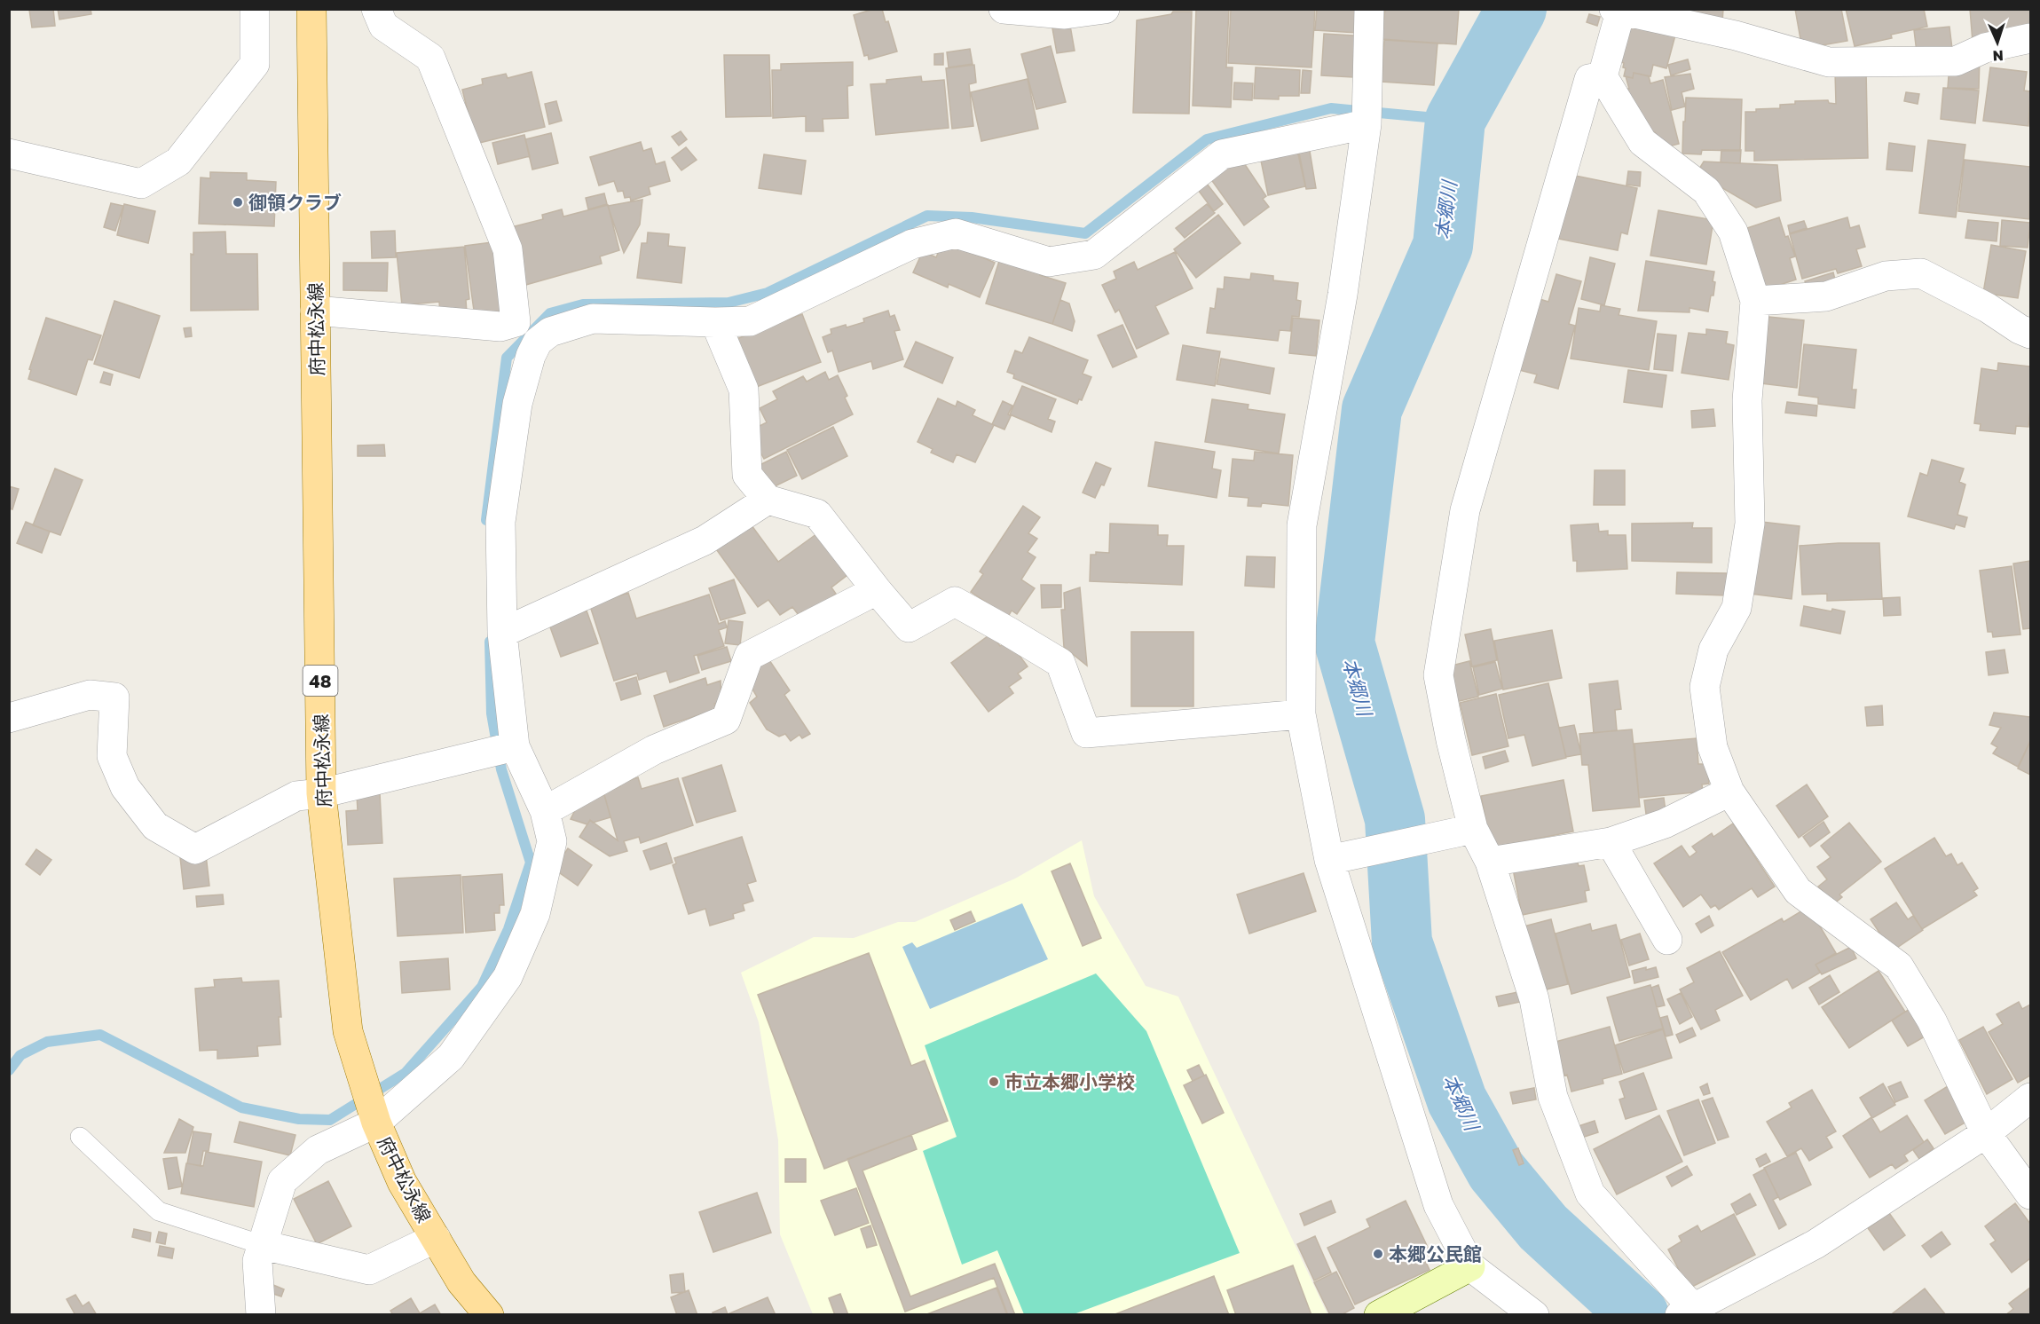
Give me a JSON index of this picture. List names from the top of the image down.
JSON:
{
  "streets": {
    "main road": ["府中松永線", "48"]
  },
  "water": ["本郷川"],
  "places": ["御領クラブ", "市立本郷小学校", "本郷公民館"],
  "north": "bottom"
}
